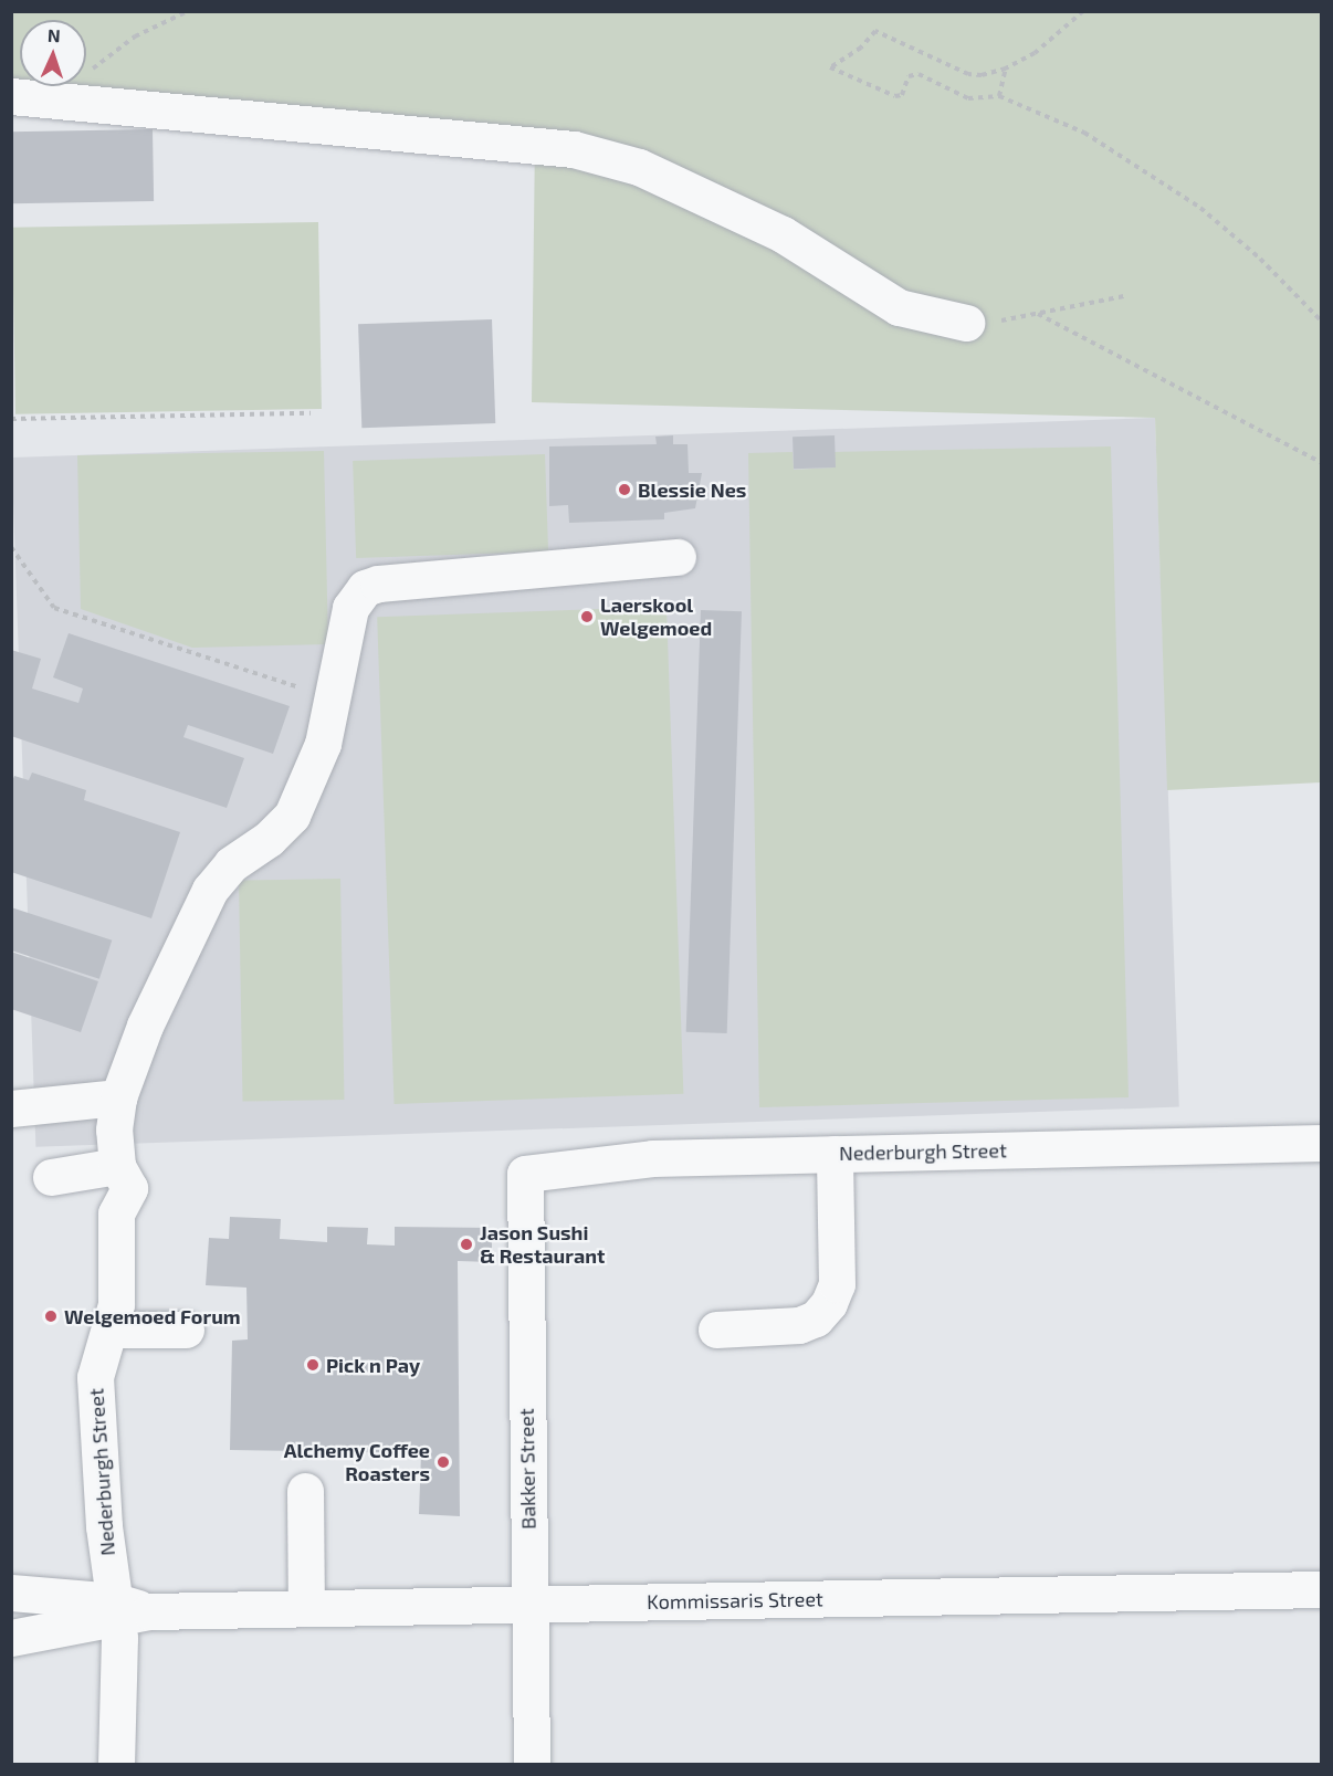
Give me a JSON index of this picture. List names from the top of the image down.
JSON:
{
  "streets": {
    "street": ["Nederburgh Street", "Bakker Street", "Kommissaris Street"]
  },
  "crossings": [
    ["Nederburgh Street", "Bakker Street"],
    ["Nederburgh Street", "Kommissaris Street"],
    ["Bakker Street", "Kommissaris Street"]
  ],
  "places": [
    "Blessie Nes",
    "Laerskool Welgemoed",
    "Jason Sushi & Restaurant",
    "Welgemoed Forum",
    "Pick n Pay",
    "Alchemy Coffee Roasters"
  ],
  "north": "top"
}
